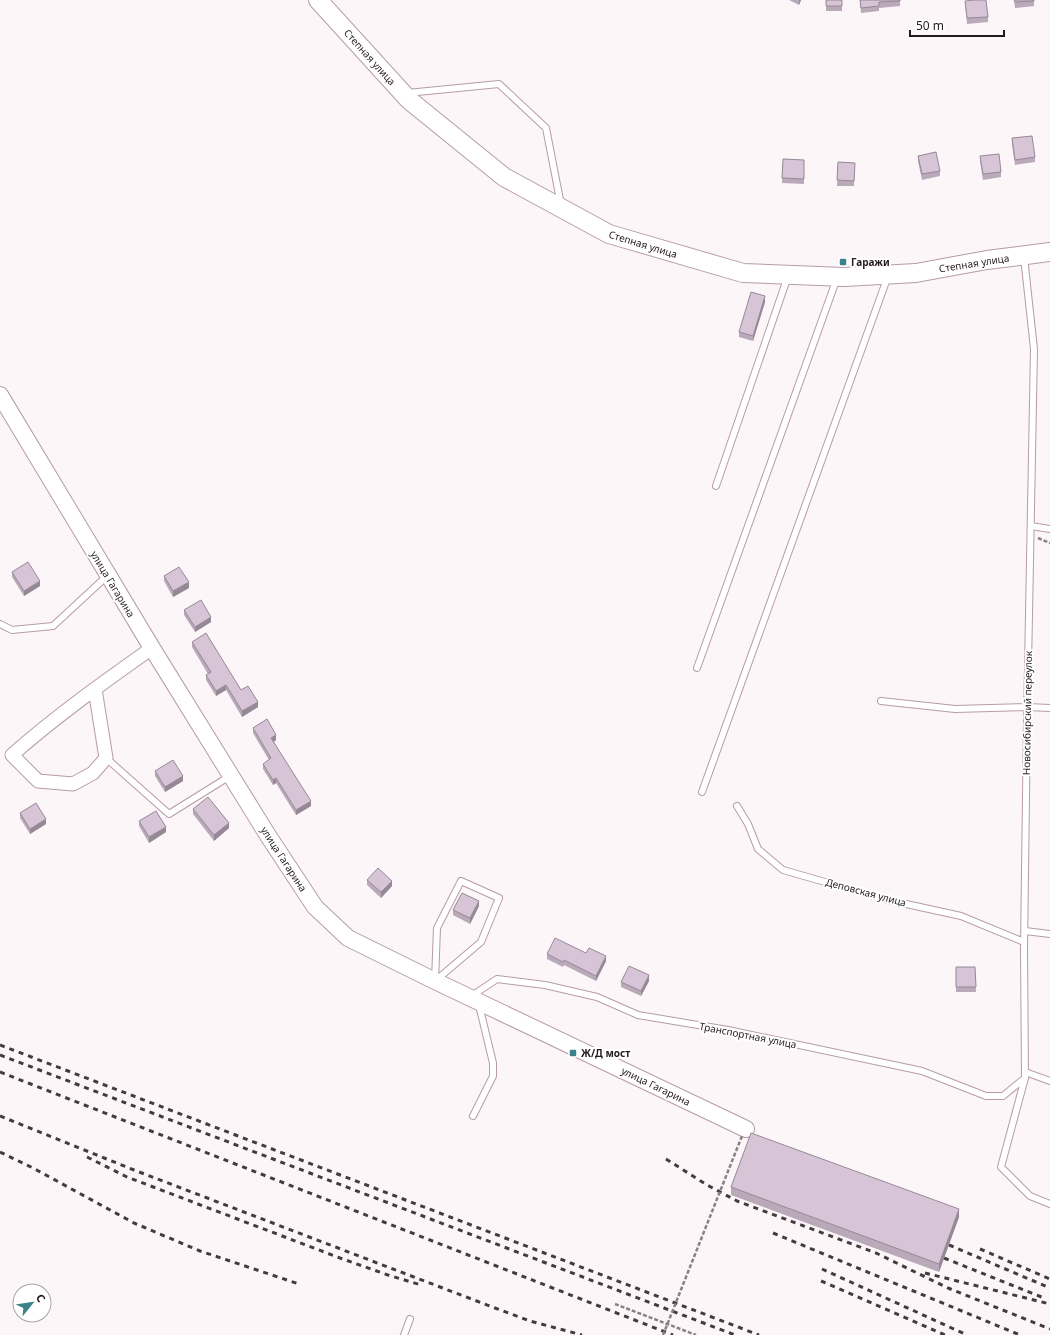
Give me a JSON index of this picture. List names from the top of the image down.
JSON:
{
  "streets": {
    "main road": ["Степная улица"],
    "street": ["улица Гагарина"],
    "lane": ["Новосибирский переулок", "Деповская улица", "Транспортная улица"]
  },
  "crossings": [
    ["Степная улица", "Новосибирский переулок"],
    ["улица Гагарина", "Транспортная улица"],
    ["Новосибирский переулок", "Деповская улица"],
    ["Новосибирский переулок", "Транспортная улица"]
  ],
  "places": {
    "transit": ["Гаражи", "Ж/Д мост"]
  },
  "scale_bar": "50 m",
  "north": "top right"
}
